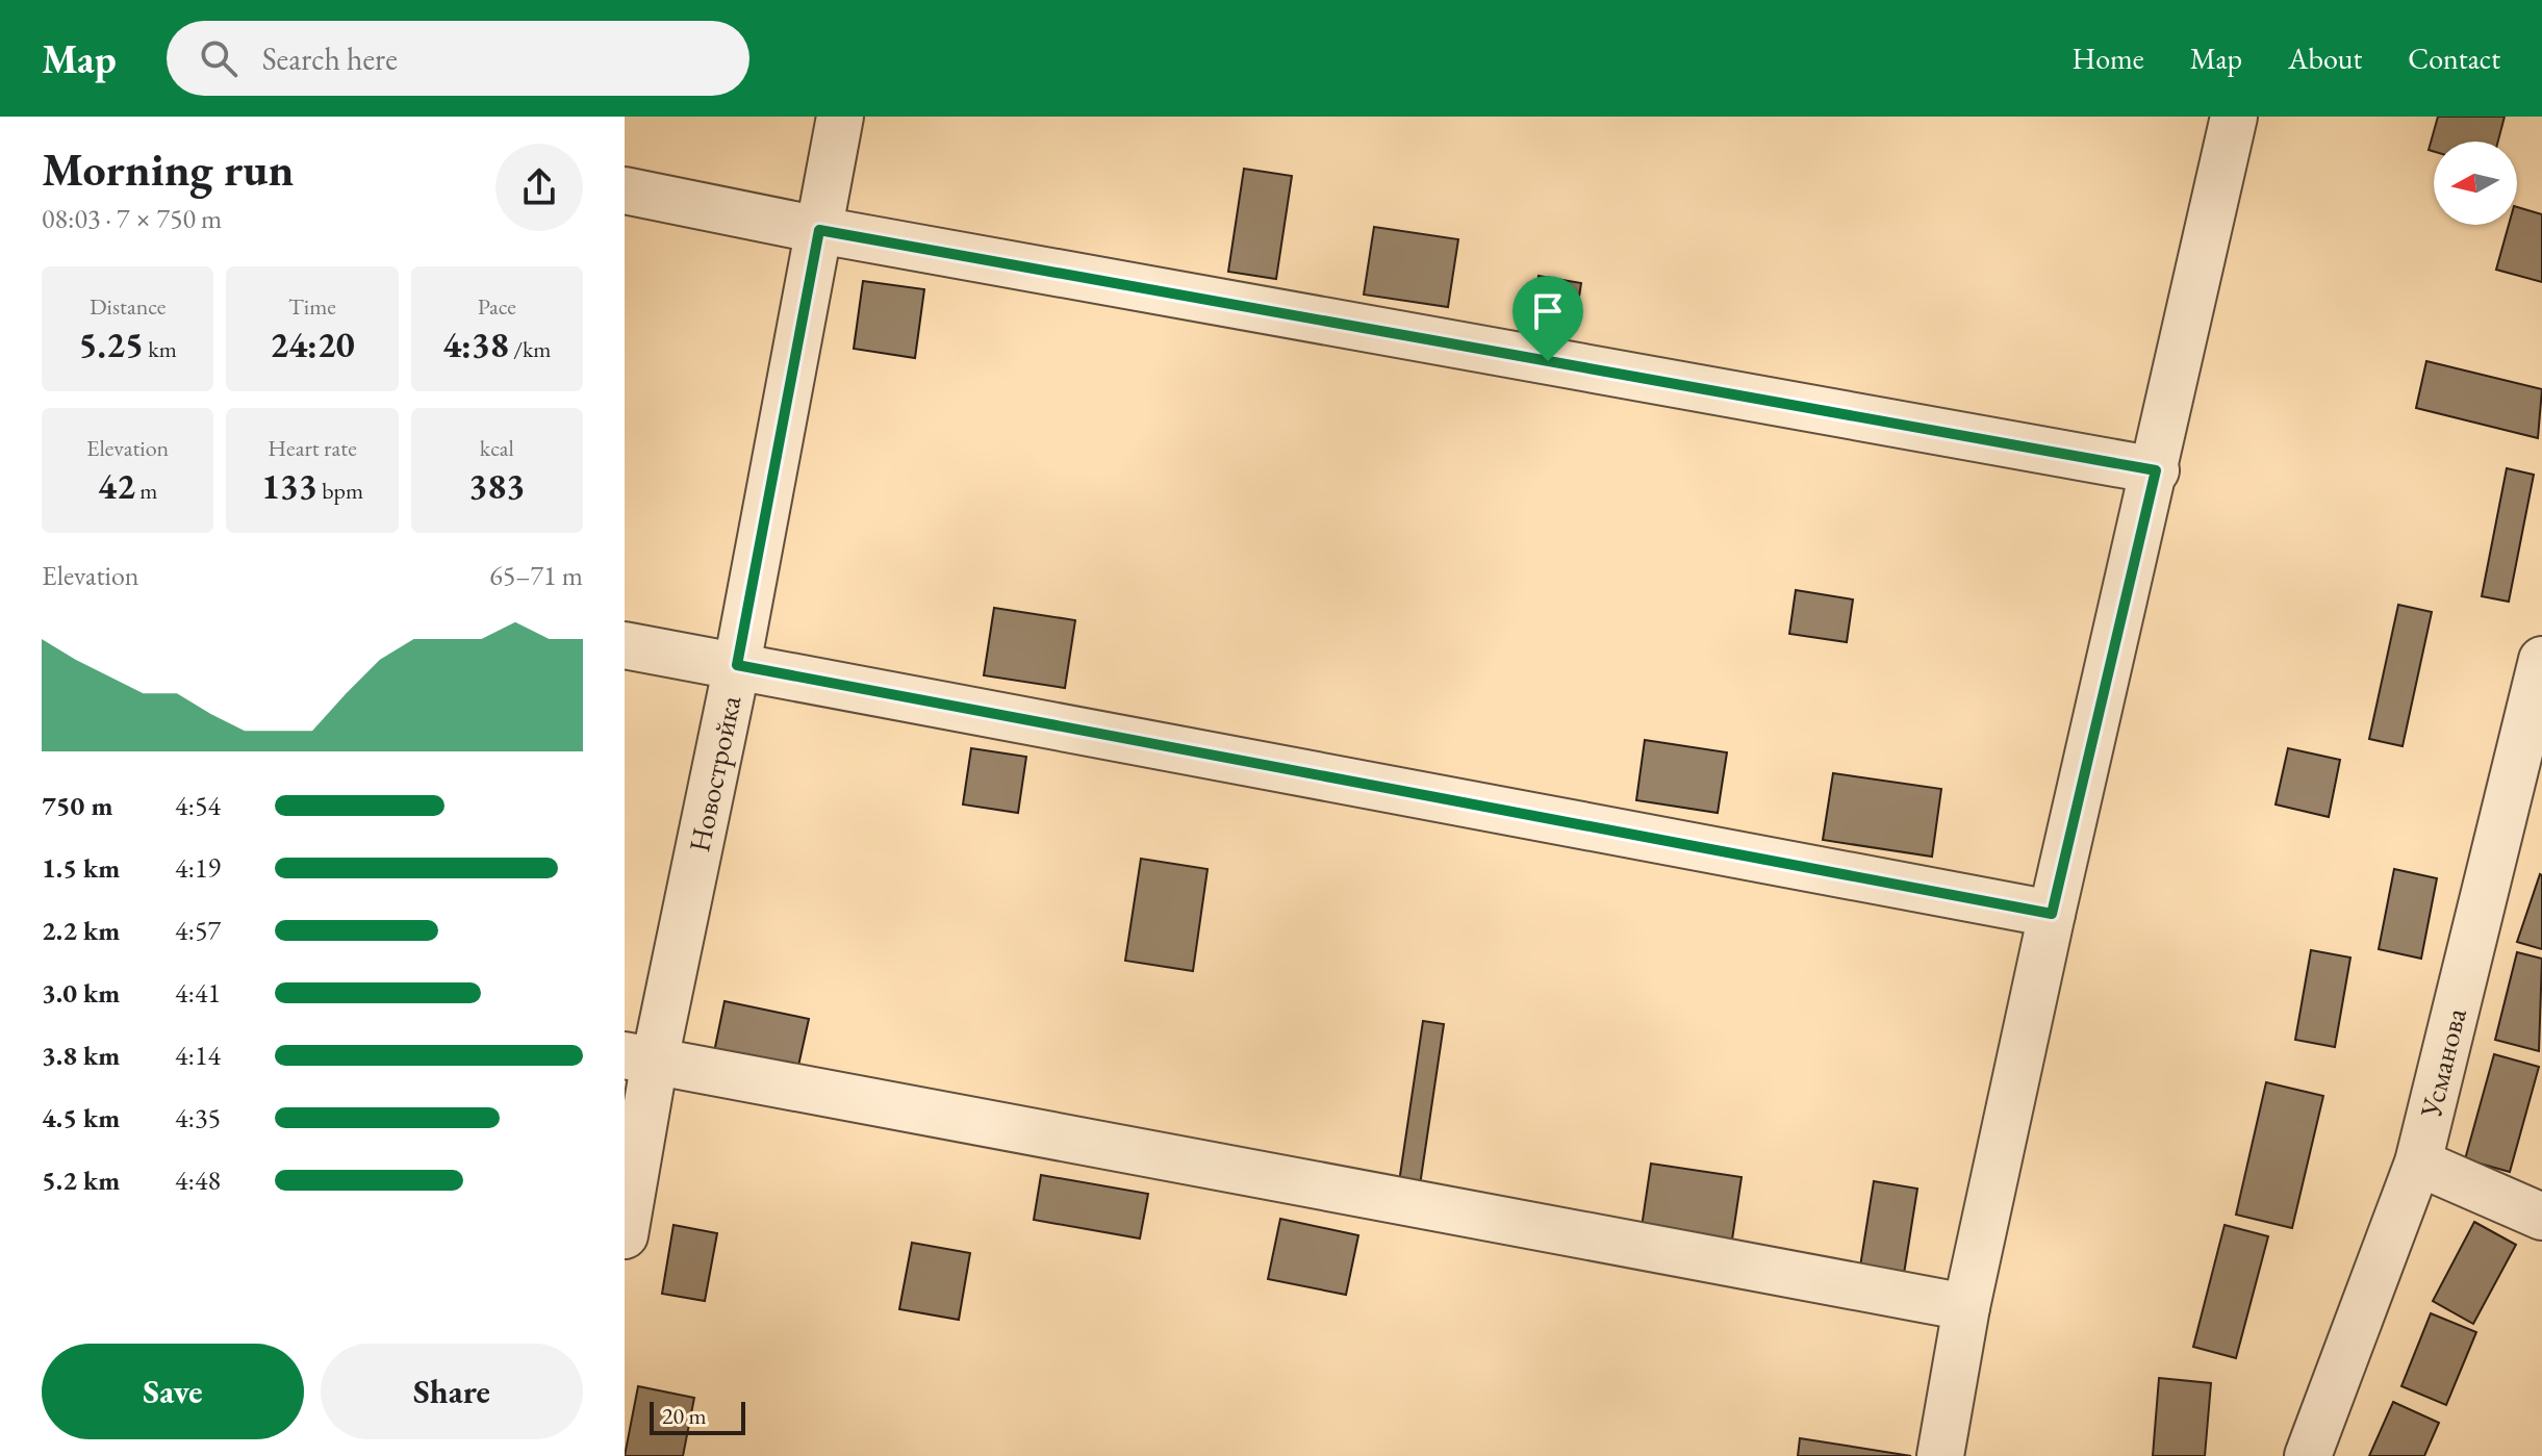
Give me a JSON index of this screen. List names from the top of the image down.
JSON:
{
  "streets": {
    "street": ["Новостройка", "Усманова"]
  },
  "scale_bar": "20 m",
  "north": "left",
  "page": {
    "header": "Map",
    "search": "Search here",
    "nav": [
      "Home",
      "Map",
      "About",
      "Contact"
    ],
    "heading": ["Morning run", "08:03 · 7 × 750 m"],
    "stats": [
      ["Distance", "5.25 km"],
      ["Time", "24:20"],
      ["Pace", "4:38 /km"],
      ["Elevation", "42 m"],
      ["Heart rate", "133 bpm"],
      ["kcal", "383"]
    ],
    "chart": ["Elevation", "65–71 m"],
    "list": [
      {
        "name": "750 m",
        "note": "4:54"
      },
      {
        "name": "1.5 km",
        "note": "4:19"
      },
      {
        "name": "2.2 km",
        "note": "4:57"
      },
      {
        "name": "3.0 km",
        "note": "4:41"
      },
      {
        "name": "3.8 km",
        "note": "4:14"
      },
      {
        "name": "4.5 km",
        "note": "4:35"
      },
      {
        "name": "5.2 km",
        "note": "4:48"
      }
    ],
    "buttons": ["Save", "Share"],
    "scale": "20 m"
  }
}
